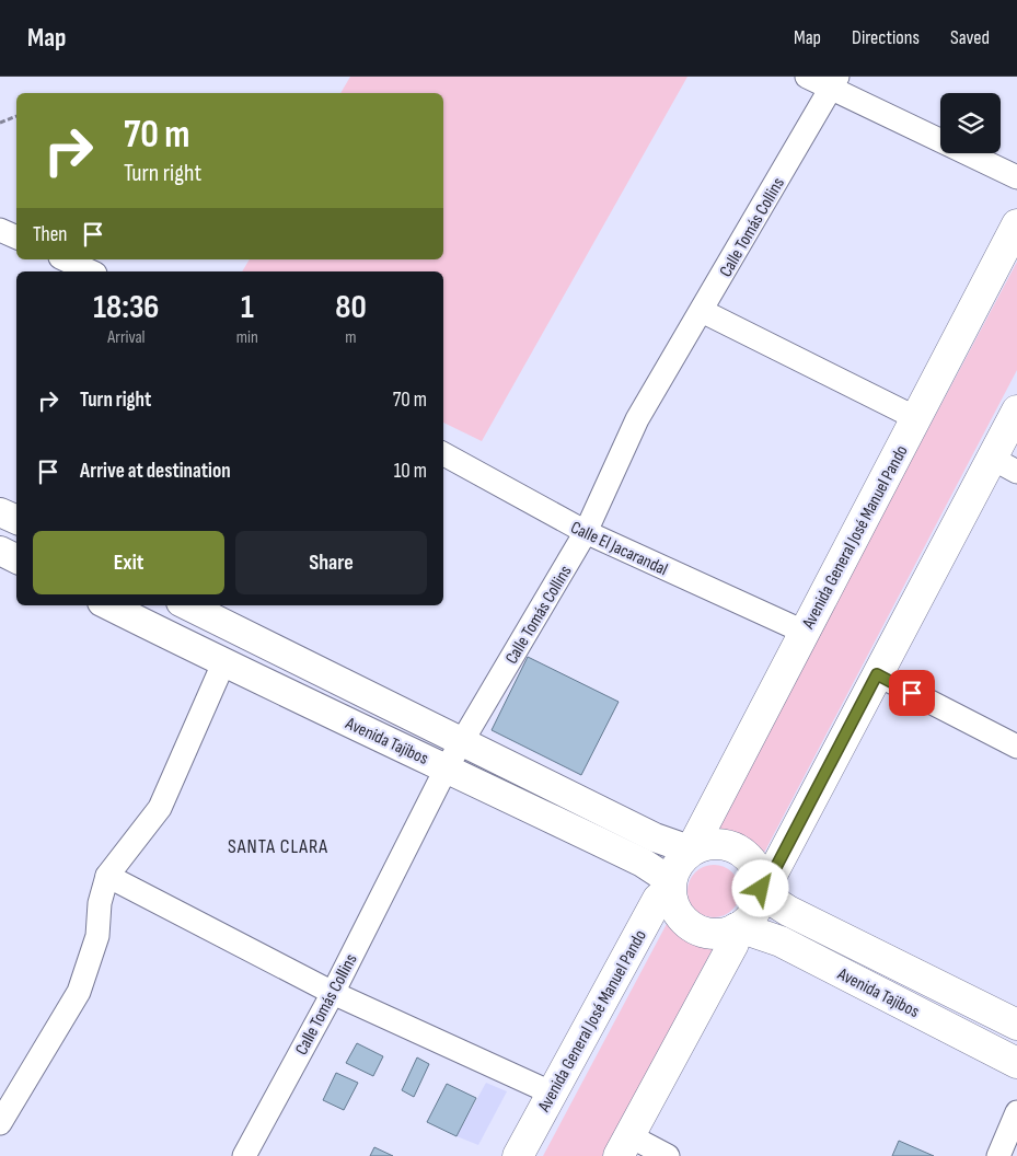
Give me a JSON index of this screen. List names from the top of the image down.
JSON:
{
  "streets": {
    "main road": ["Avenida General José Manuel Pando", "Avenida Tajibos"],
    "street": ["Calle Tomás Collins", "Calle El Jacarandal"]
  },
  "crossings": [
    ["Calle Tomás Collins", "Calle El Jacarandal"],
    ["Calle Tomás Collins", "Avenida Tajibos"],
    ["Avenida General José Manuel Pando", "Calle El Jacarandal"],
    ["Avenida General José Manuel Pando", "Avenida Tajibos"]
  ],
  "districts": ["SANTA CLARA"],
  "page": {
    "header": "Map",
    "nav": ["Map", "Directions", "Saved"],
    "turn": ["70 m", "Turn right"],
    "then": "Then",
    "eta": [
      "18:36",
      "Arrival",
      "1",
      "min",
      "80",
      "m"
    ],
    "list": [
      {
        "name": "Turn right",
        "value": "70 m"
      },
      {
        "name": "Arrive at destination",
        "value": "10 m"
      }
    ],
    "buttons": ["Exit", "Share"]
  }
}
